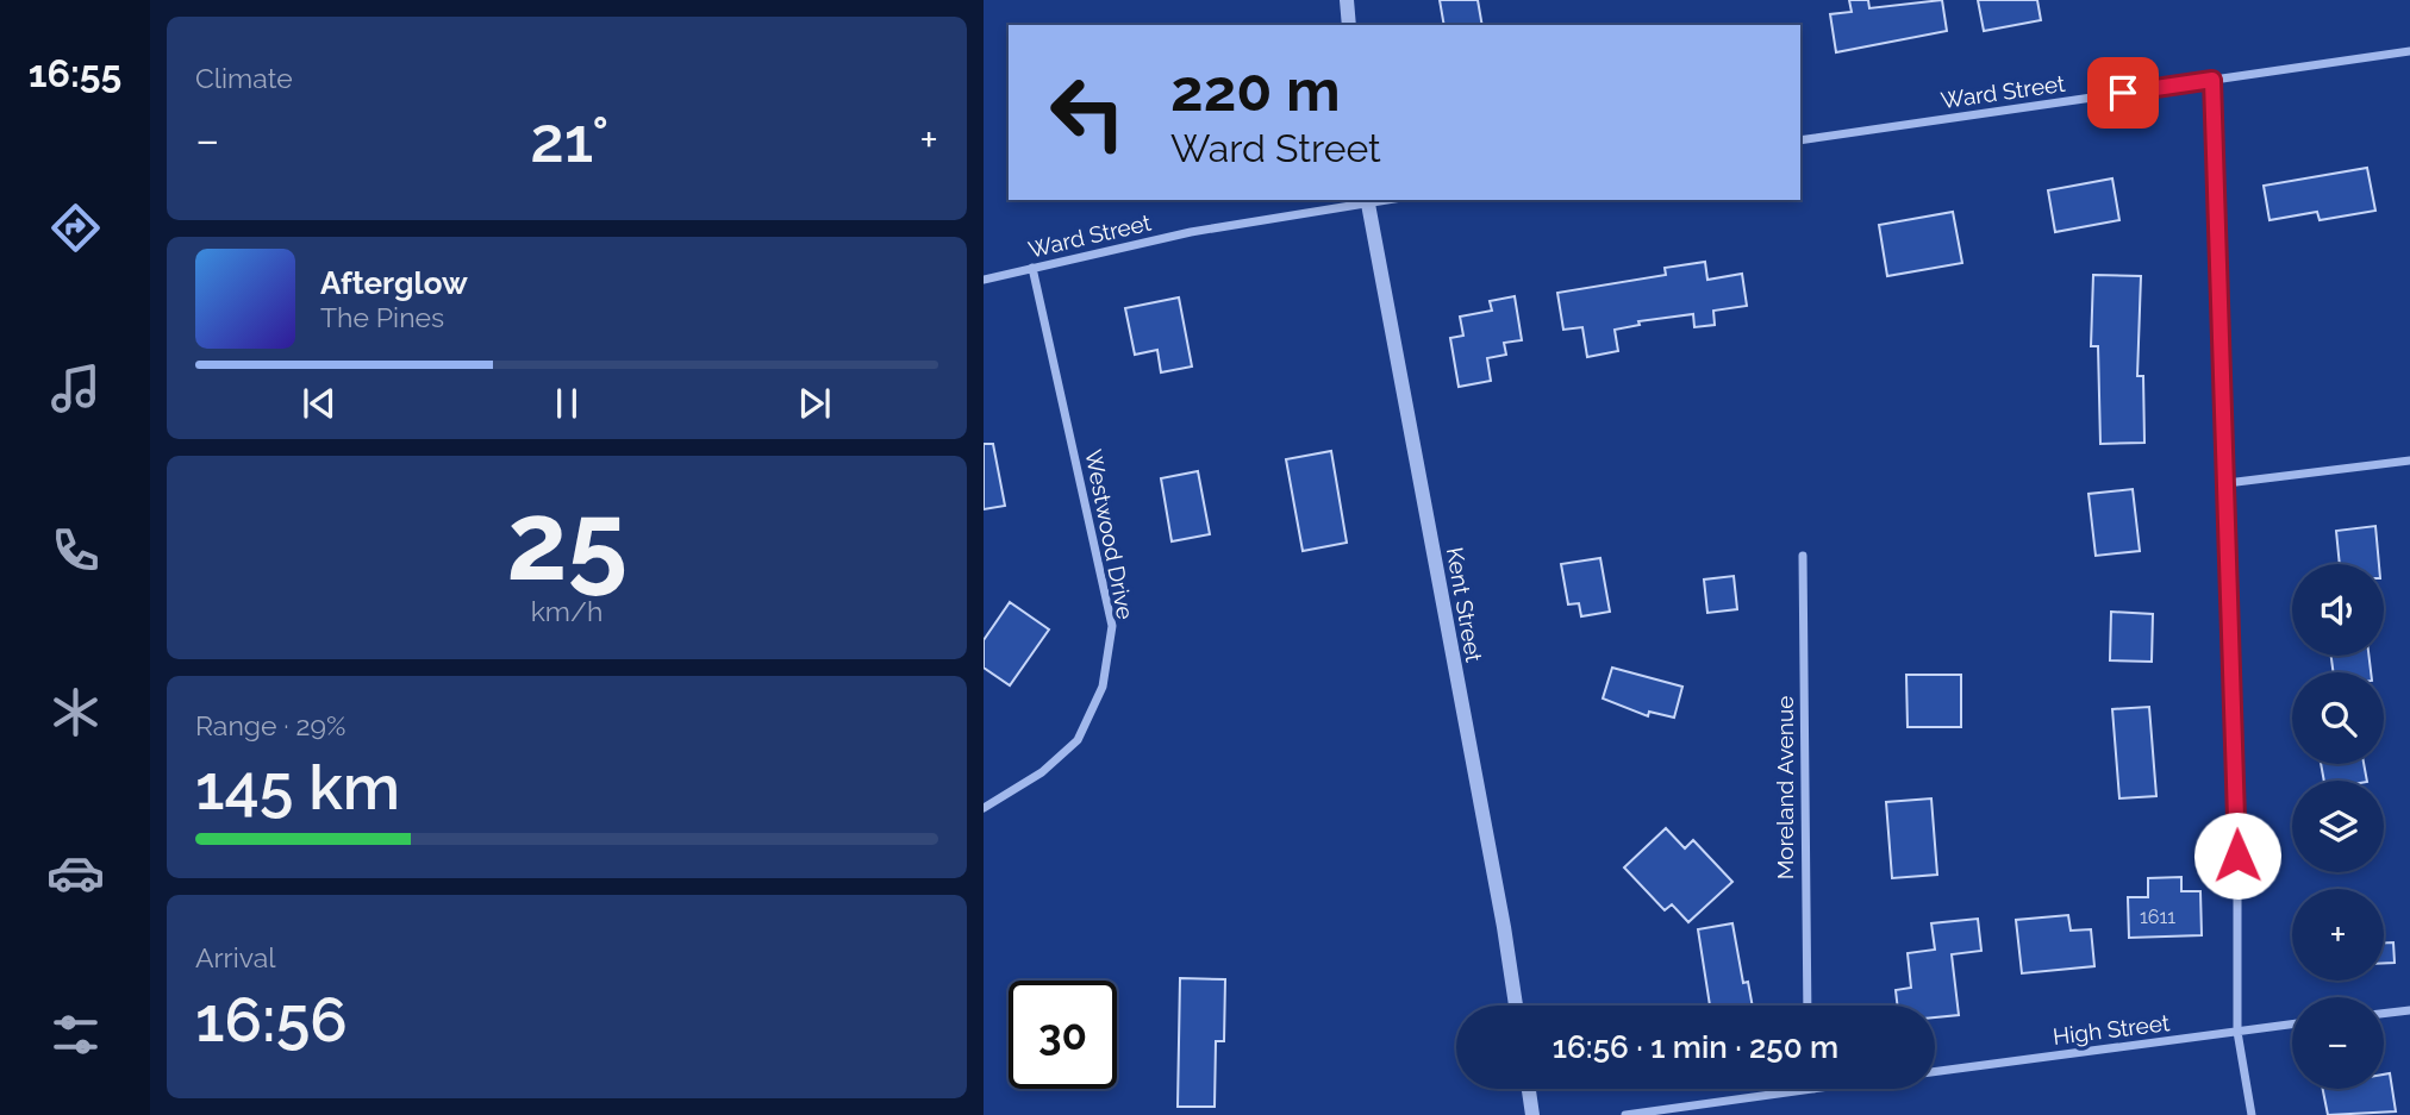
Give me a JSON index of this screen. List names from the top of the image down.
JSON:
{
  "streets": {
    "street": [
      "Ward Street",
      "Westwood Drive",
      "Kent Street",
      "Moreland Avenue",
      "High Street"
    ]
  },
  "crossings": [
    ["Ward Street", "Westwood Drive"],
    ["Ward Street", "Kent Street"]
  ],
  "house_numbers": ["1611"],
  "page": {
    "tabs": "16:55",
    "tile": [
      "Climate",
      ["25", "km/h"],
      ["Range · 29%", "145 km"],
      ["Arrival", "16:56"]
    ],
    "turn": ["220 m", "Ward Street"],
    "heat": ["−", "21°", "+"],
    "song": ["Afterglow", "The Pines"],
    "map_buttons": ["+", "−"],
    "limit": "30",
    "trip": "16:56 · 1 min · 250 m"
  }
}
